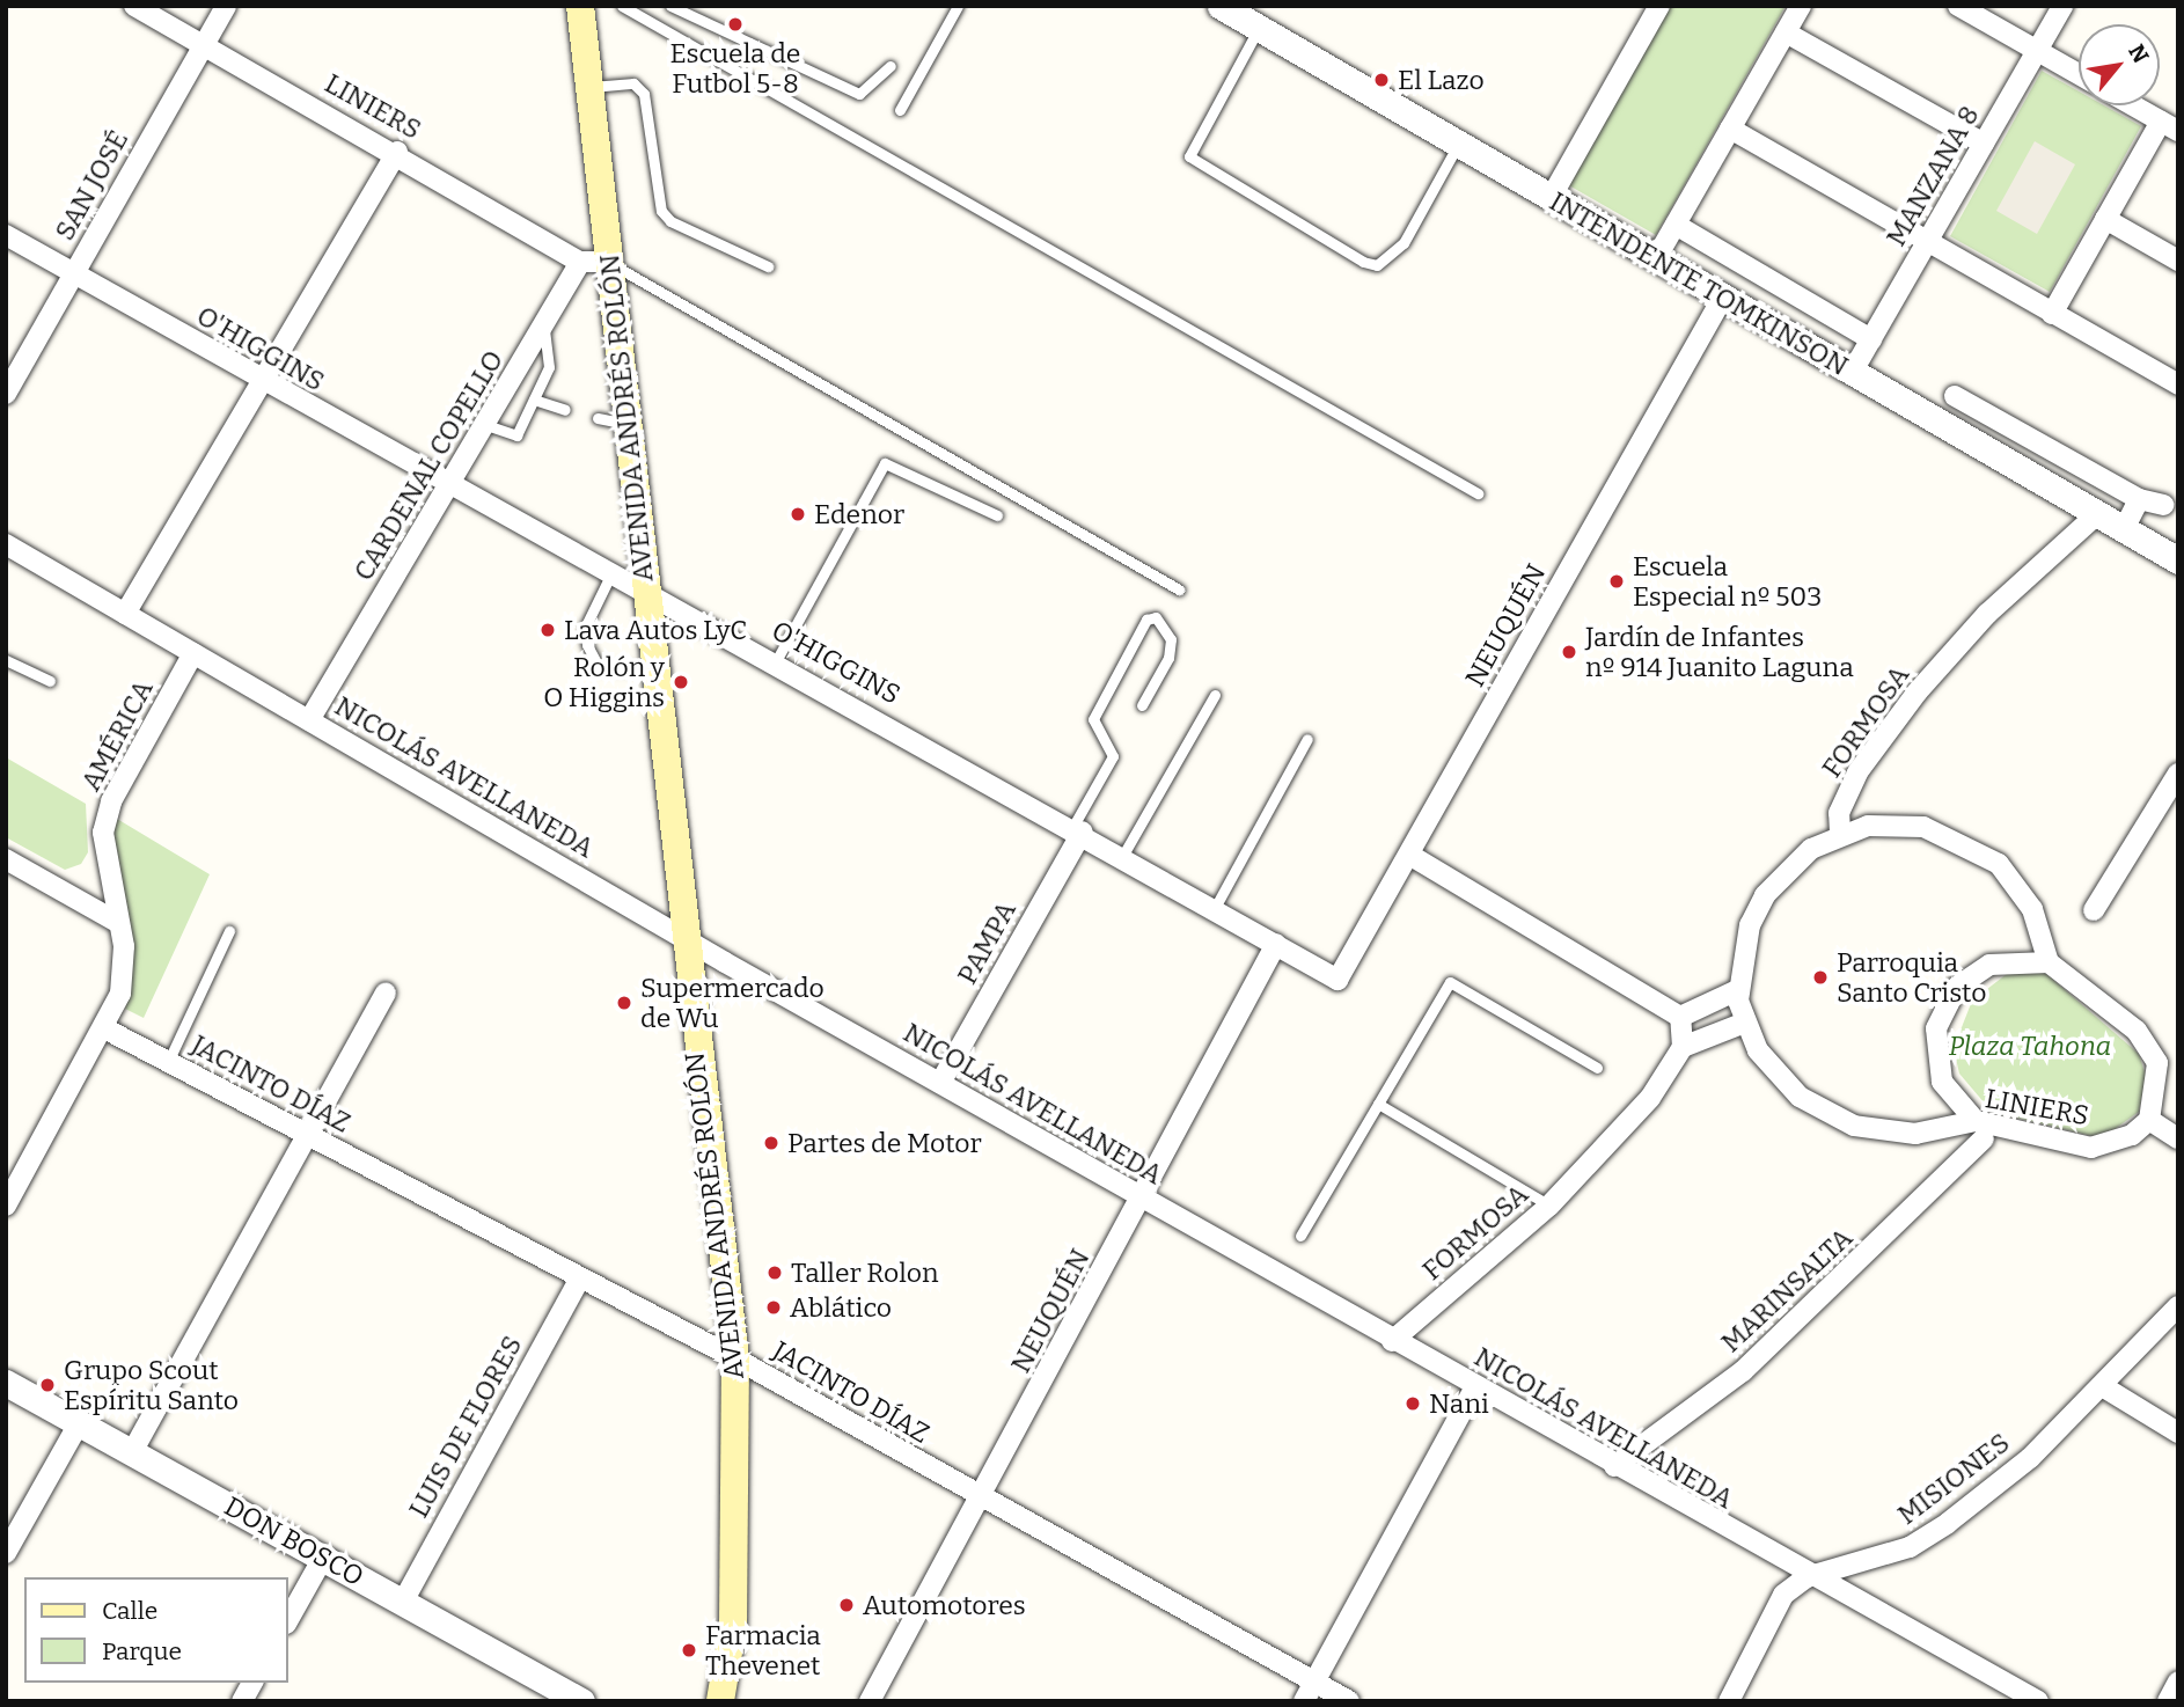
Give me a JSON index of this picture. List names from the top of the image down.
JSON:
{
  "streets": {
    "main road": ["AVENIDA ANDRÉS ROLÓN"],
    "street": [
      "LINIERS",
      "MANZANA 8",
      "SAN JOSÉ",
      "INTENDENTE TOMKINSON",
      "O'HIGGINS",
      "CARDENAL COPELLO",
      "NEUQUÉN",
      "FORMOSA",
      "AMÉRICA",
      "NICOLÁS AVELLANEDA",
      "PAMPA",
      "JACINTO DÍAZ",
      "MARINSALTA",
      "LUIS DE FLORES",
      "MISIONES",
      "DON BOSCO"
    ]
  },
  "crossings": [
    ["LINIERS", "SAN JOSÉ"],
    ["LINIERS", "CARDENAL COPELLO"],
    ["LINIERS", "MARINSALTA"],
    ["MANZANA 8", "INTENDENTE TOMKINSON"],
    ["SAN JOSÉ", "O'HIGGINS"],
    ["INTENDENTE TOMKINSON", "NEUQUÉN"],
    ["INTENDENTE TOMKINSON", "FORMOSA"],
    ["O'HIGGINS", "AVENIDA ANDRÉS ROLÓN"],
    ["O'HIGGINS", "CARDENAL COPELLO"],
    ["O'HIGGINS", "NEUQUÉN"],
    ["O'HIGGINS", "PAMPA"],
    ["AVENIDA ANDRÉS ROLÓN", "NICOLÁS AVELLANEDA"],
    ["AVENIDA ANDRÉS ROLÓN", "JACINTO DÍAZ"],
    ["CARDENAL COPELLO", "NICOLÁS AVELLANEDA"],
    ["NEUQUÉN", "NICOLÁS AVELLANEDA"],
    ["NEUQUÉN", "JACINTO DÍAZ"],
    ["FORMOSA", "NICOLÁS AVELLANEDA"],
    ["AMÉRICA", "NICOLÁS AVELLANEDA"],
    ["AMÉRICA", "JACINTO DÍAZ"],
    ["NICOLÁS AVELLANEDA", "PAMPA"],
    ["NICOLÁS AVELLANEDA", "MARINSALTA"],
    ["NICOLÁS AVELLANEDA", "MISIONES"],
    ["JACINTO DÍAZ", "LUIS DE FLORES"],
    ["LUIS DE FLORES", "DON BOSCO"]
  ],
  "parks": ["Plaza Tahona"],
  "places": [
    "Escuela de Futbol 5-8",
    "El Lazo",
    "Edenor",
    "Escuela Especial nº 503",
    "Lava Autos LyC",
    "Jardín de Infantes nº 914 Juanito Laguna",
    "Rolón y O Higgins",
    "Parroquia Santo Cristo",
    "Supermercado de Wu",
    "Partes de Motor",
    "Taller Rolon",
    "Ablático",
    "Grupo Scout Espíritu Santo",
    "Nani",
    "Automotores",
    "Farmacia Thevenet"
  ],
  "legend": ["Calle", "Parque"],
  "north": "top right"
}
